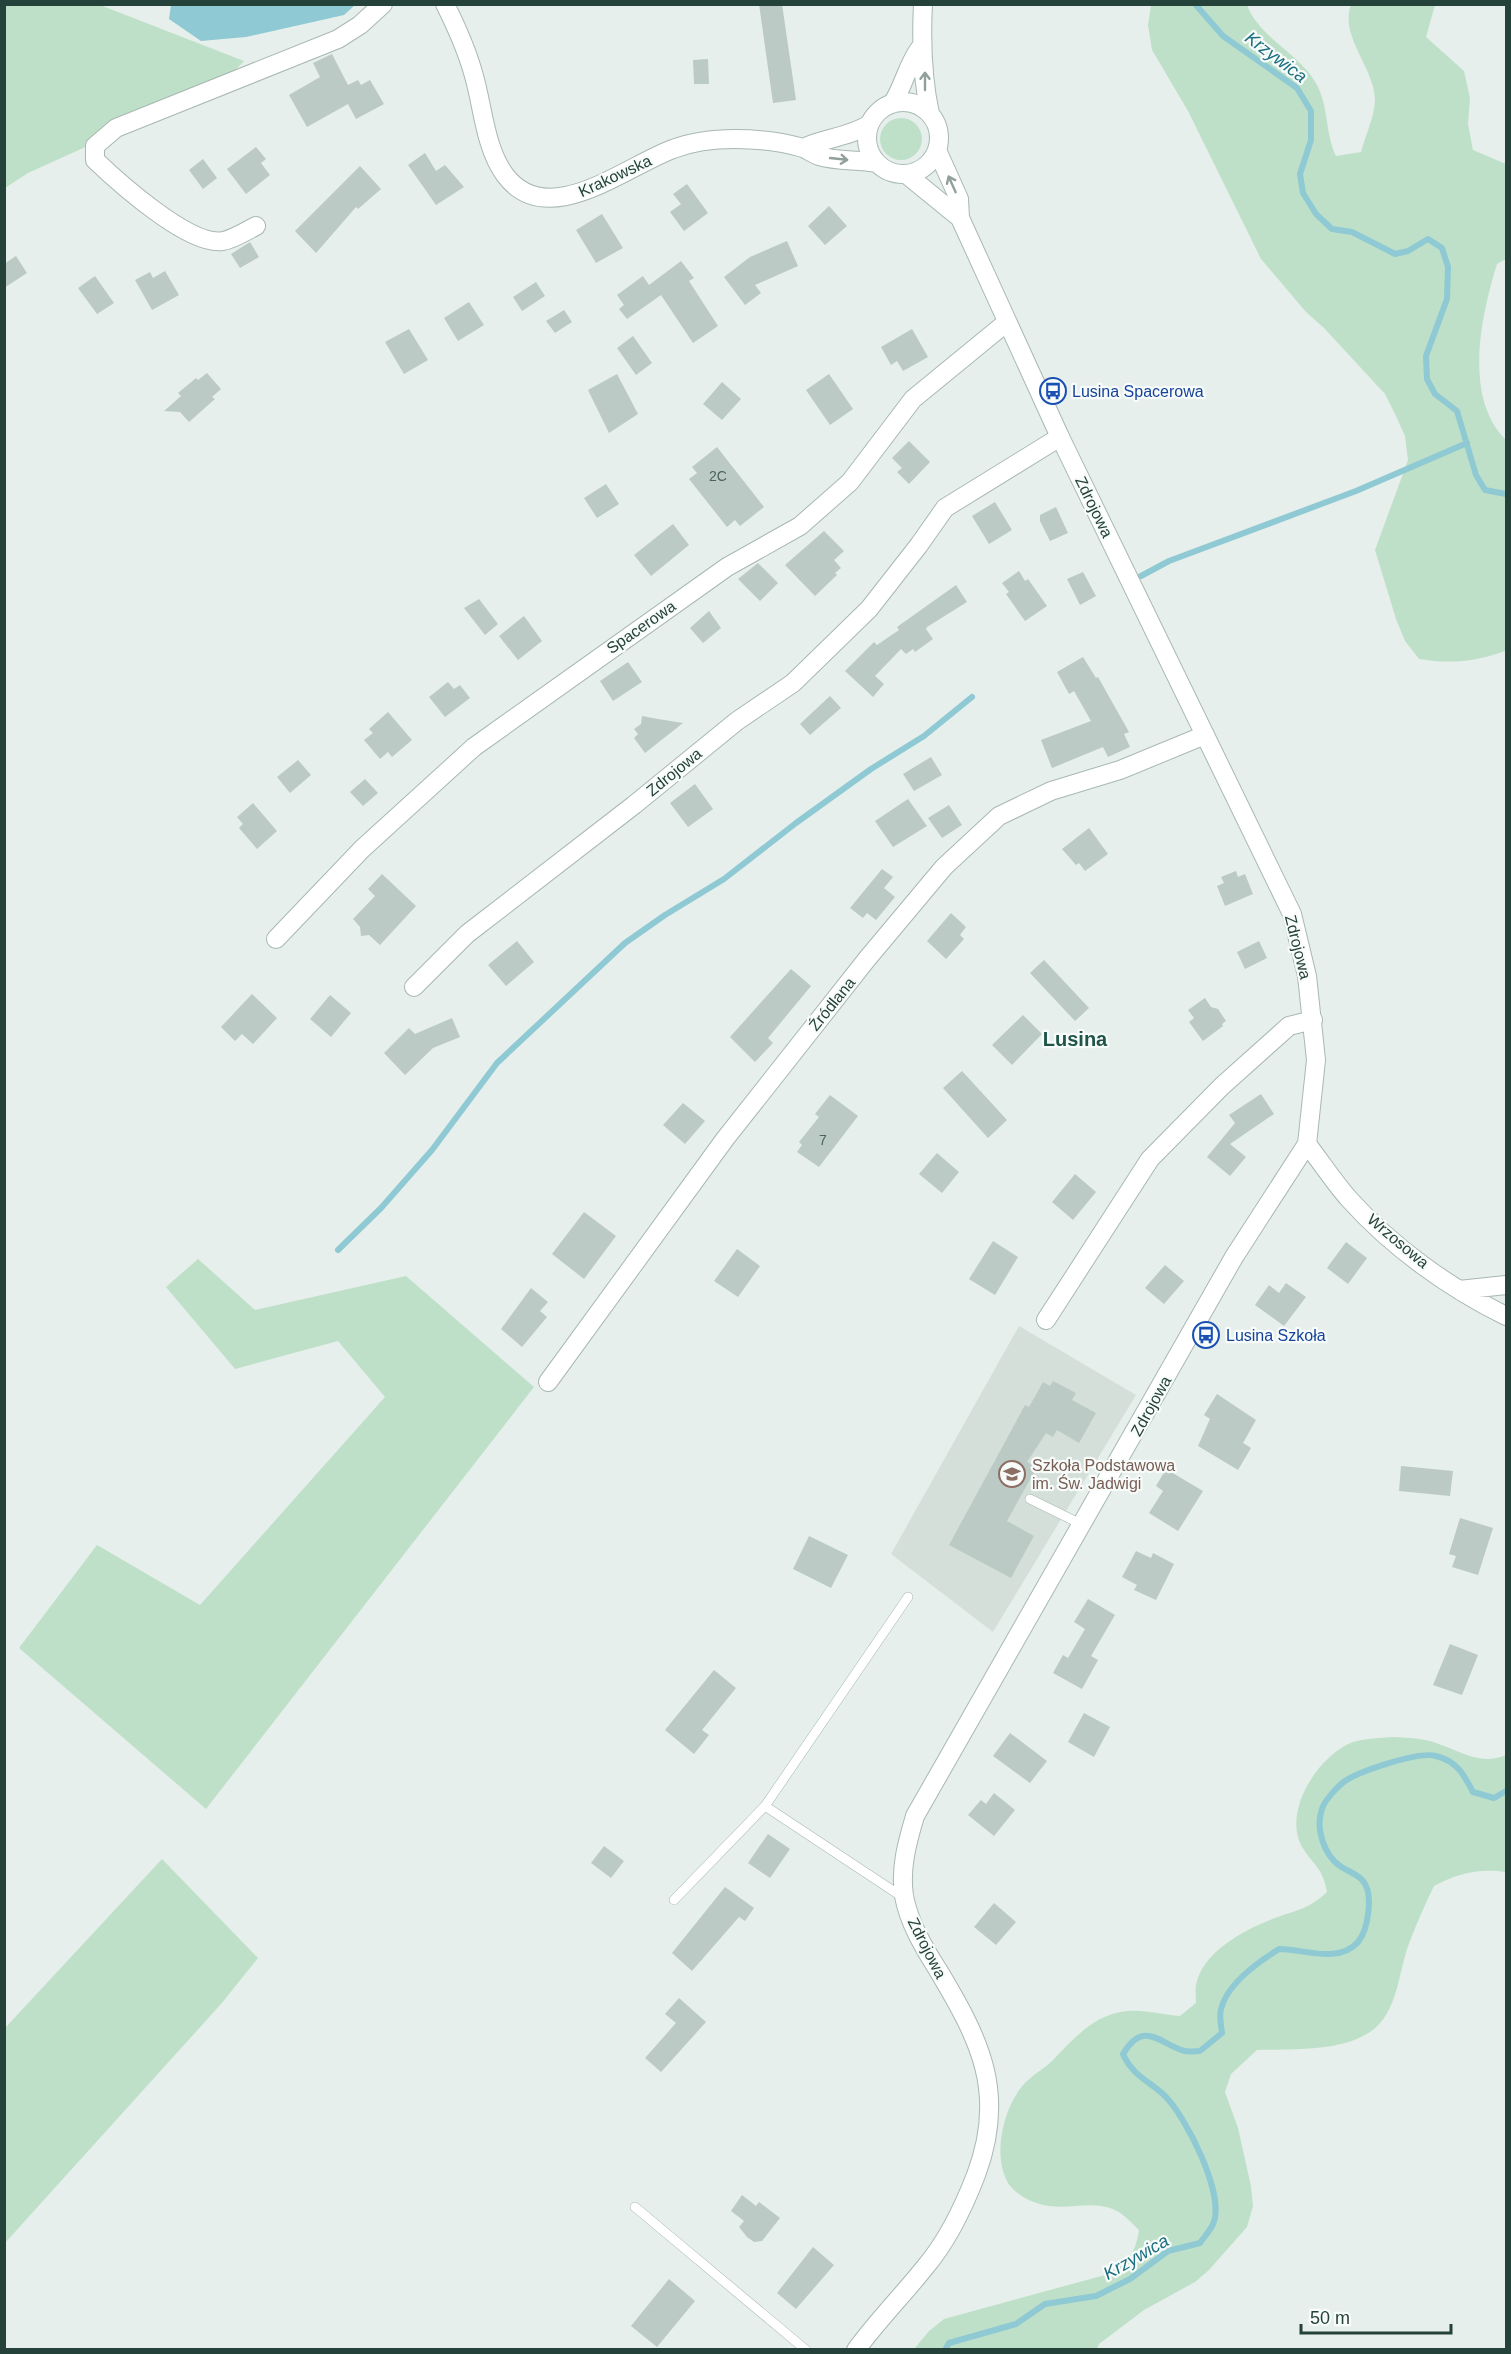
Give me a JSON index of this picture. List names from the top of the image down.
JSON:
{
  "streets": {
    "street": [
      "Krakowska",
      "Zdrojowa",
      "Spacerowa",
      "Źródlana",
      "Wrzosowa"
    ]
  },
  "crossings": [
    ["Krakowska", "Zdrojowa"],
    ["Zdrojowa", "Spacerowa"],
    ["Zdrojowa", "Źródlana"],
    ["Zdrojowa", "Wrzosowa"]
  ],
  "districts": ["Lusina"],
  "water": ["Krzywica"],
  "places": {
    "bus stop": ["Lusina Spacerowa", "Lusina Szkoła"],
    "school or university": ["Szkoła Podstawowa im. Św. Jadwigi"]
  },
  "house_numbers": ["2C", "7"],
  "scale_bar": "50 m"
}
